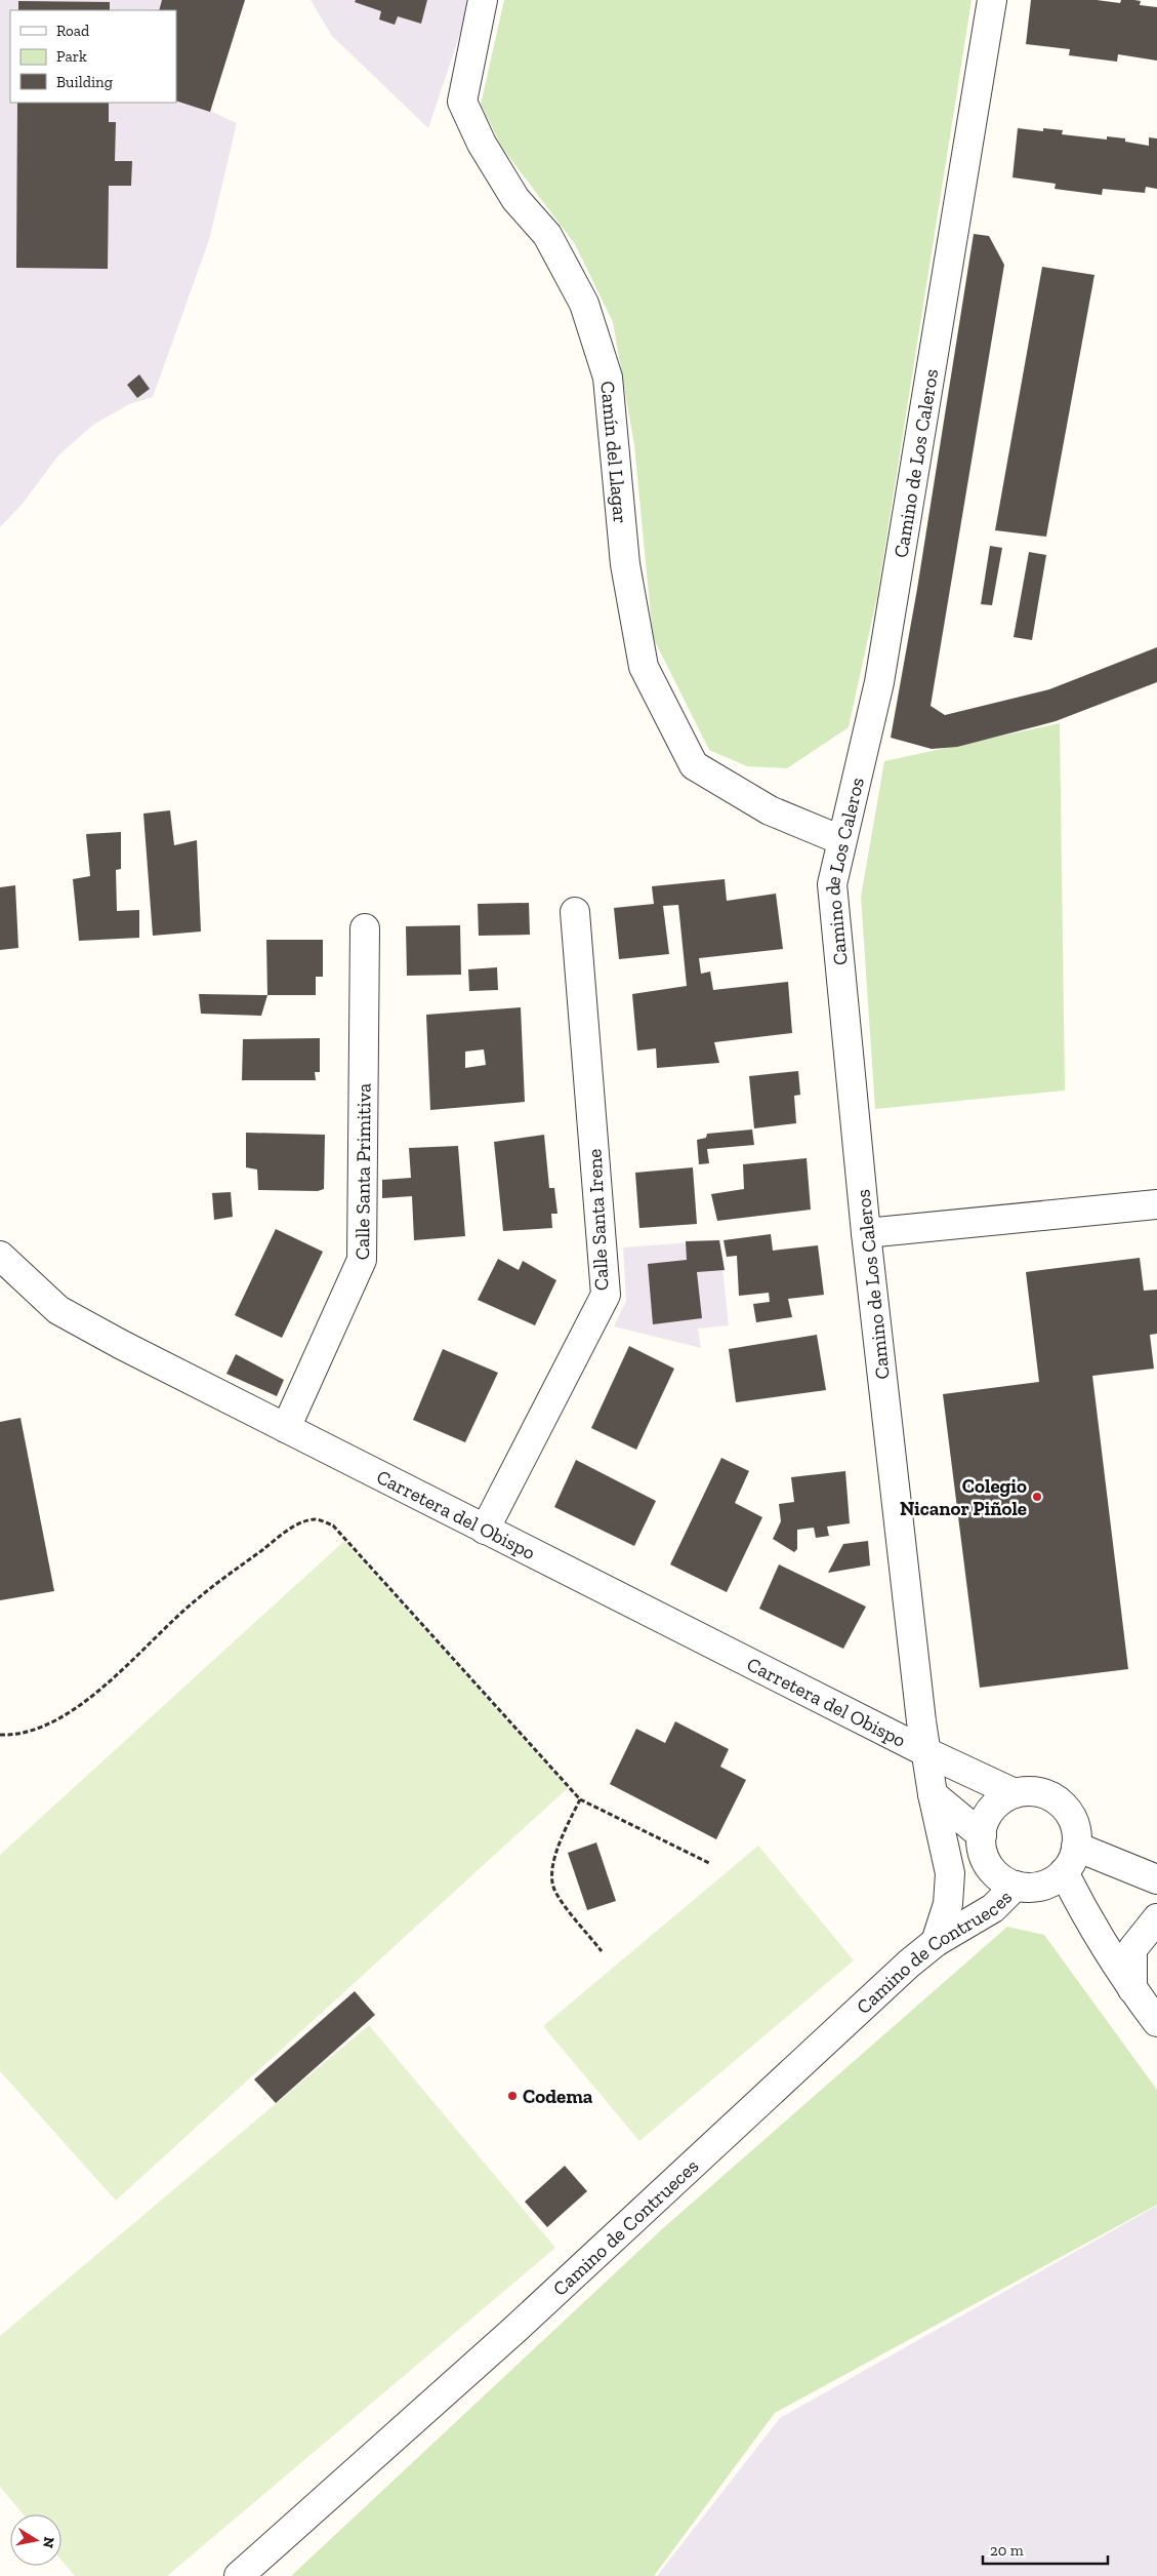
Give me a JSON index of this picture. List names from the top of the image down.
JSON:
{
  "streets": {
    "street": [
      "Camín del Llagar",
      "Camino de Los Caleros",
      "Calle Santa Primitiva",
      "Calle Santa Irene",
      "Carretera del Obispo",
      "Camino de Contrueces"
    ]
  },
  "crossings": [
    ["Camín del Llagar", "Camino de Los Caleros"],
    ["Camino de Los Caleros", "Carretera del Obispo"],
    ["Calle Santa Primitiva", "Carretera del Obispo"],
    ["Calle Santa Irene", "Carretera del Obispo"],
    ["Carretera del Obispo", "Camino de Contrueces"]
  ],
  "places": ["Colegio Nicanor Piñole", "Codema"],
  "legend": ["Road", "Park", "Building"],
  "scale_bar": "20 m",
  "north": "right"
}
